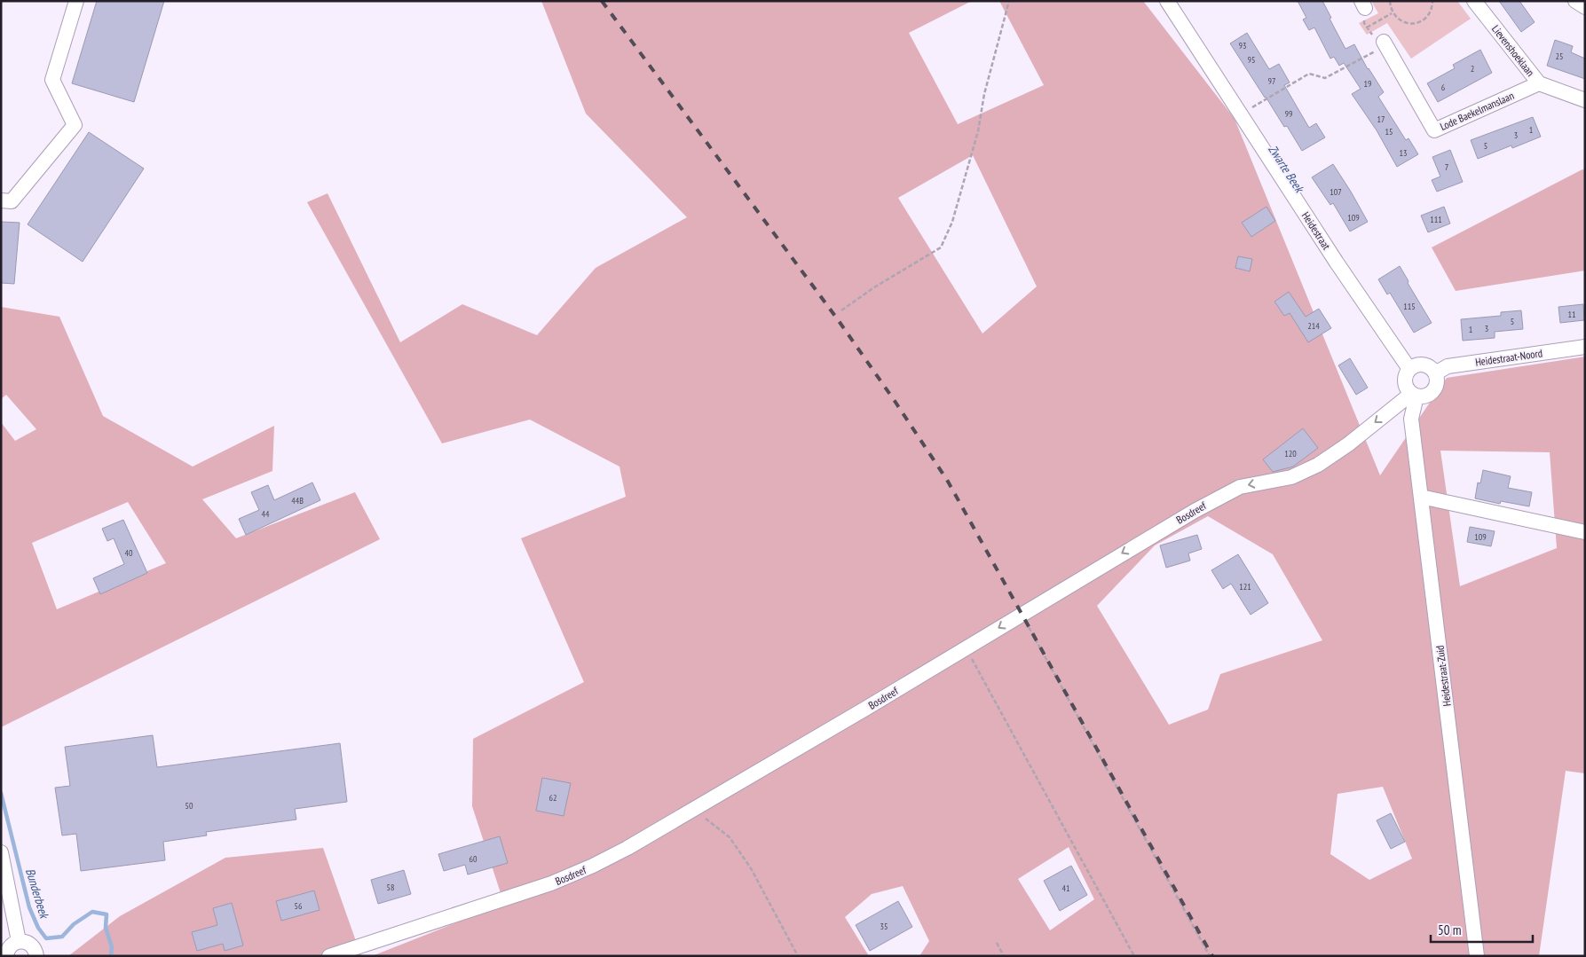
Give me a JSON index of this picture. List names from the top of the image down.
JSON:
{
  "streets": {
    "street": [
      "Lievenshoeklaan",
      "Lode Baekelmanslaan",
      "Heidestraat",
      "Heidestraat-Noord",
      "Bosdreef",
      "Heidestraat-Zuid"
    ]
  },
  "crossings": [
    ["Lievenshoeklaan", "Lode Baekelmanslaan"],
    ["Heidestraat", "Heidestraat-Noord"],
    ["Heidestraat", "Bosdreef"],
    ["Heidestraat", "Heidestraat-Zuid"],
    ["Heidestraat-Noord", "Bosdreef"],
    ["Heidestraat-Noord", "Heidestraat-Zuid"],
    ["Bosdreef", "Heidestraat-Zuid"]
  ],
  "one_way": ["Bosdreef"],
  "water": ["Zwarte Beek", "Bunderbeek"],
  "house_numbers": [
    "93",
    "25",
    "95",
    "2",
    "97",
    "19",
    "6",
    "99",
    "17",
    "1",
    "15",
    "3",
    "5",
    "13",
    "7",
    "107",
    "109",
    "111",
    "115",
    "11",
    "5",
    "214",
    "3",
    "1",
    "120",
    "44B",
    "44",
    "109",
    "40",
    "121",
    "62",
    "50",
    "60",
    "58",
    "41",
    "56",
    "35"
  ],
  "scale_bar": "50 m"
}
